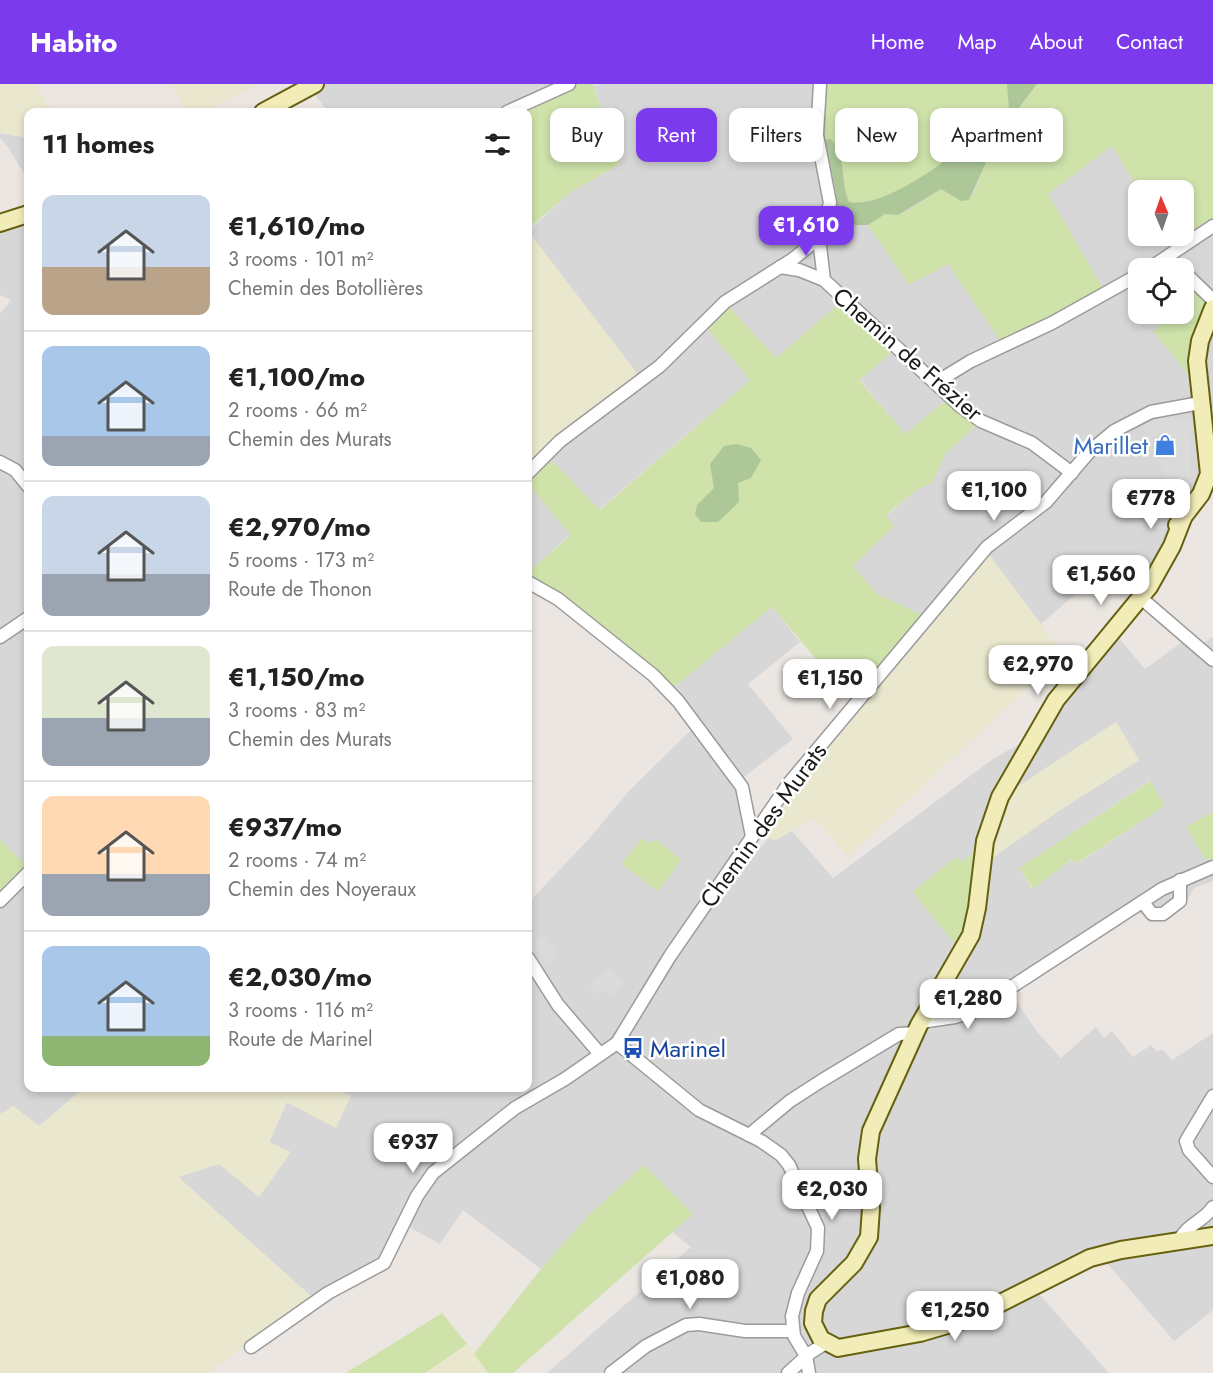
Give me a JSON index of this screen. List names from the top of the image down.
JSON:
{
  "streets": {
    "street": ["Chemin de Frézier", "Chemin des Murats"]
  },
  "crossings": [
    ["Chemin de Frézier", "Chemin des Murats"]
  ],
  "places": {
    "shop": ["Marillet"],
    "bus stop": ["Marinel"]
  },
  "north": "top",
  "page": {
    "header": "Habito",
    "nav": [
      "Home",
      "Map",
      "About",
      "Contact"
    ],
    "chip": [
      "Buy",
      "Rent",
      "Filters",
      "New",
      "Apartment"
    ],
    "heading": "11 homes",
    "list": [
      {
        "name": "€1,610/mo",
        "note": "3 rooms · 101 m² · Chemin des Botollières"
      },
      {
        "name": "€1,100/mo",
        "note": "2 rooms · 66 m² · Chemin des Murats"
      },
      {
        "name": "€2,970/mo",
        "note": "5 rooms · 173 m² · Route de Thonon"
      },
      {
        "name": "€1,150/mo",
        "note": "3 rooms · 83 m² · Chemin des Murats"
      },
      {
        "name": "€937/mo",
        "note": "2 rooms · 74 m² · Chemin des Noyeraux"
      },
      {
        "name": "€2,030/mo",
        "note": "3 rooms · 116 m² · Route de Marinel"
      }
    ],
    "price": [
      "€1,610",
      "€1,100",
      "€778",
      "€1,560",
      "€2,970",
      "€1,150",
      "€1,280",
      "€937",
      "€2,030",
      "€1,080",
      "€1,250"
    ]
  }
}
